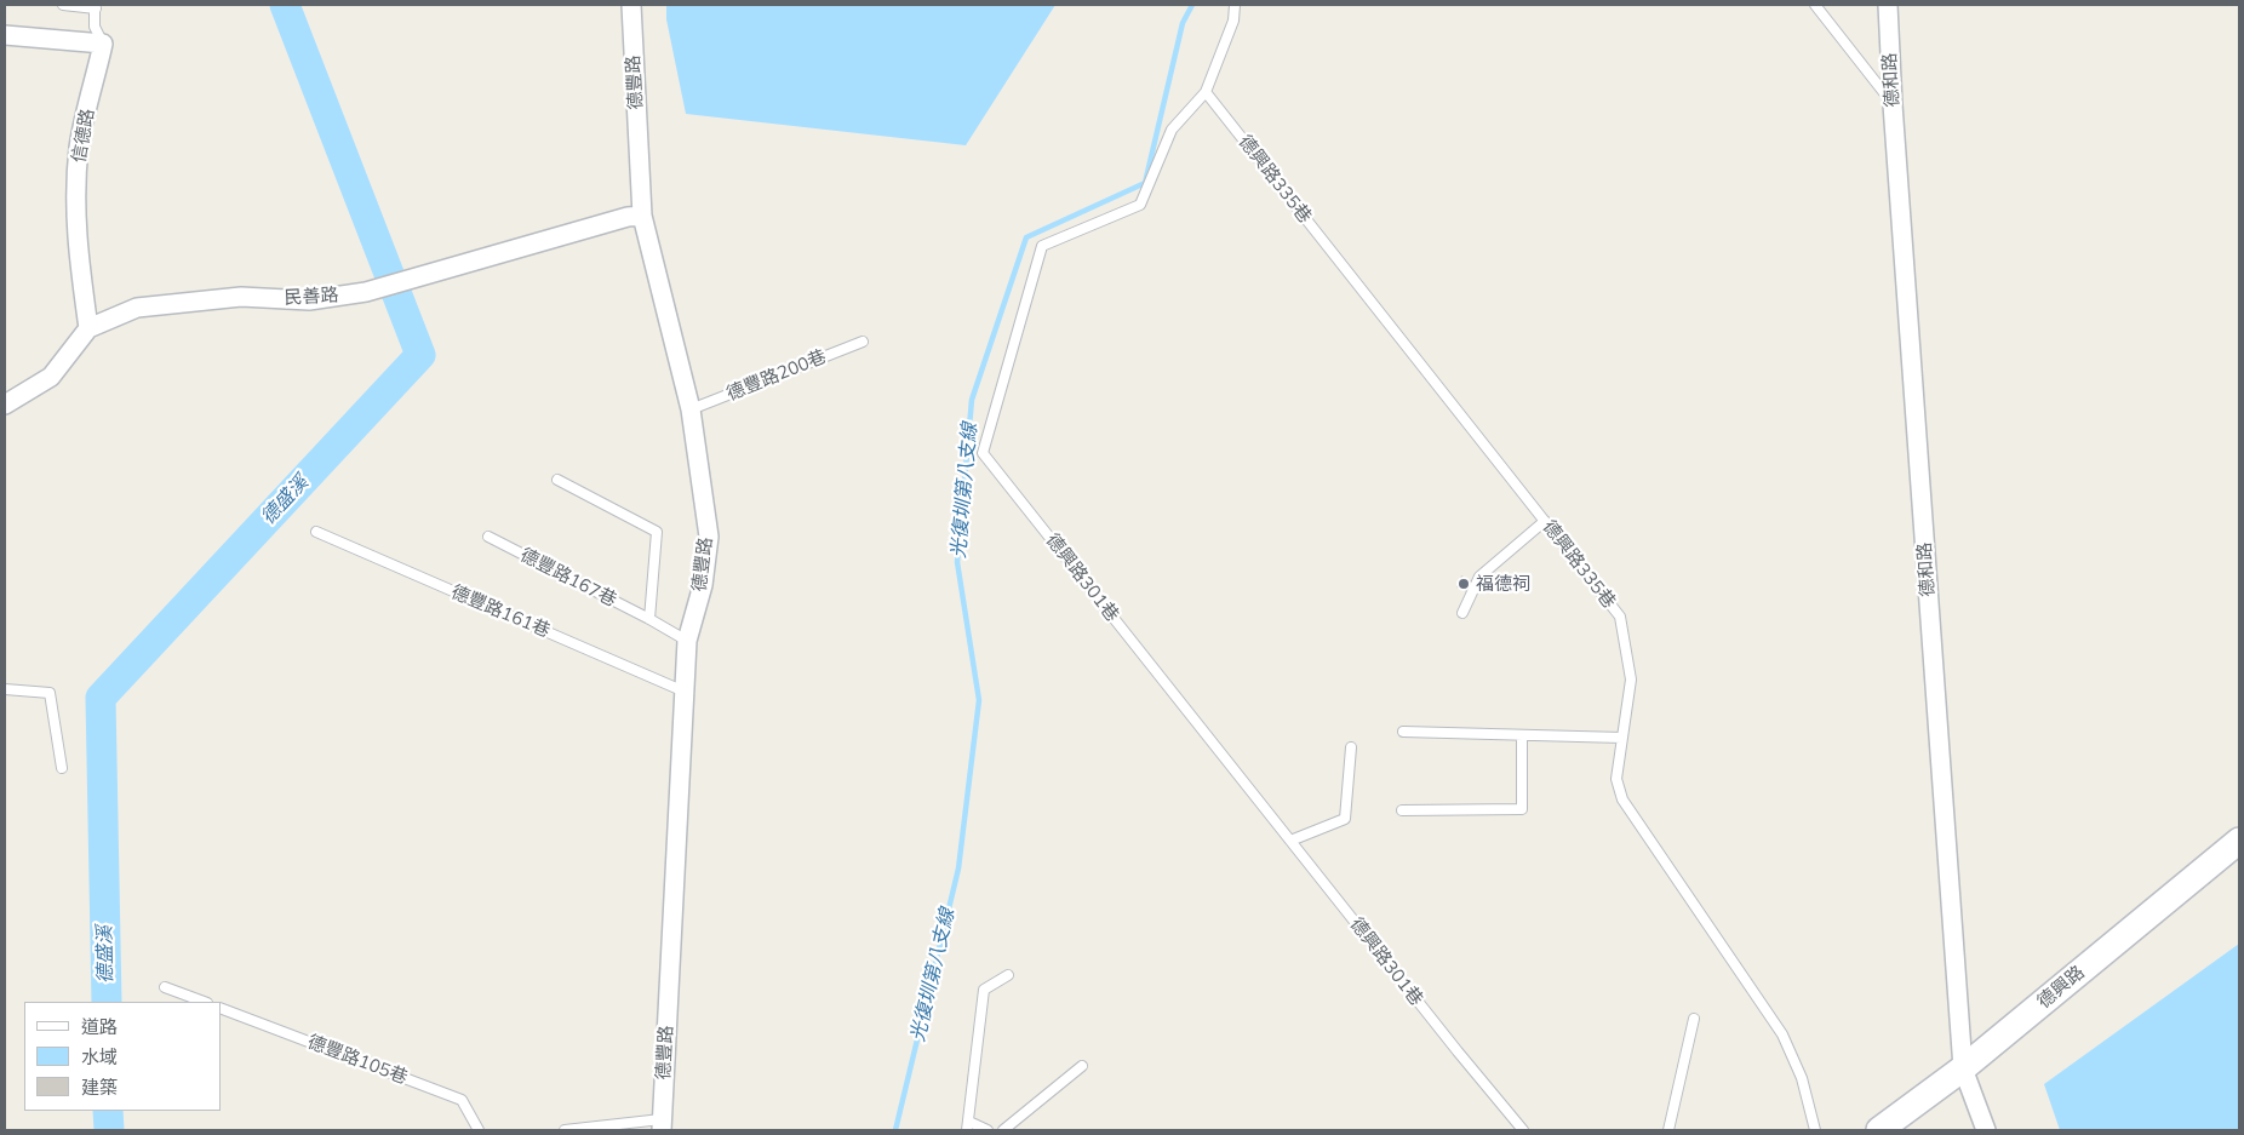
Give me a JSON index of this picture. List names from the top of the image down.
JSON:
{
  "streets": {
    "main road": ["德興路"],
    "street": [
      "德和路",
      "德豐路",
      "信德路",
      "民善路"
    ],
    "lane": [
      "德興路335巷",
      "德豐路200巷",
      "德豐路167巷",
      "德興路301巷",
      "德豐路161巷",
      "德豐路105巷"
    ]
  },
  "crossings": [
    ["德和路", "德興路"],
    ["德豐路", "民善路"],
    ["德豐路", "德豐路200巷"],
    ["德豐路", "德豐路167巷"],
    ["德豐路", "德豐路161巷"],
    ["信德路", "民善路"],
    ["德興路335巷", "德興路301巷"]
  ],
  "water": ["光復圳第八支線", "德盛溪"],
  "places": ["福德祠"],
  "legend": ["道路", "水域", "建築"]
}
